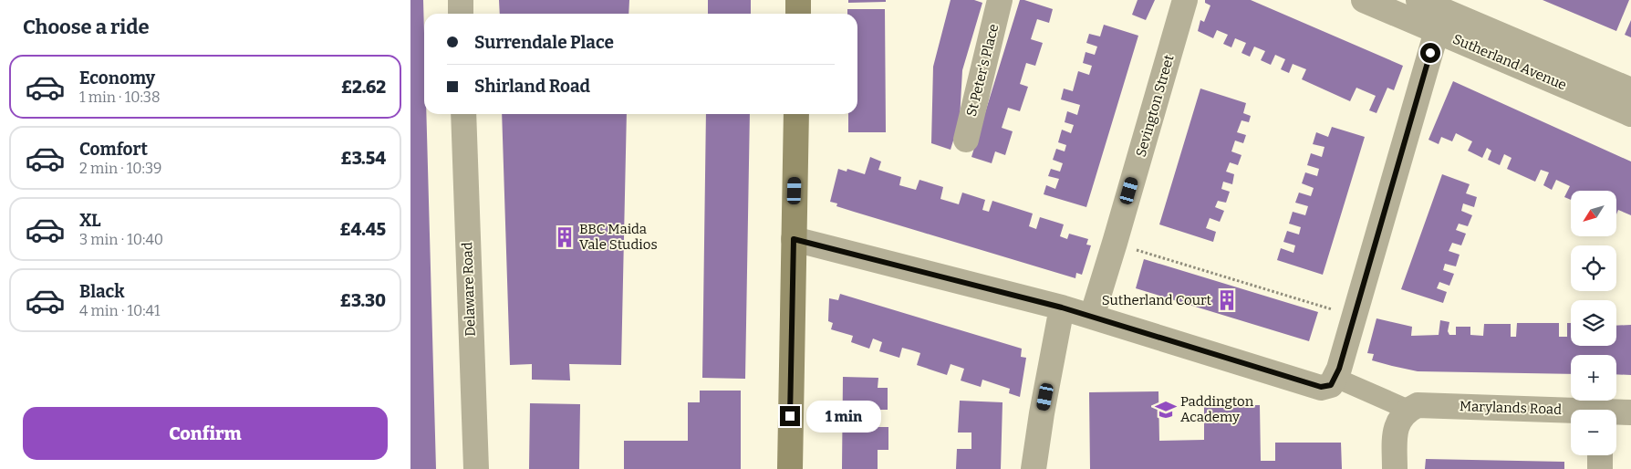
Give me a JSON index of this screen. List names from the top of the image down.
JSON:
{
  "streets": {
    "street": [
      "Sutherland Avenue",
      "St Peter's Place",
      "Sevington Street",
      "Delaware Road",
      "Marylands Road"
    ]
  },
  "crossings": [
    ["Sevington Street", "Marylands Road"]
  ],
  "places": {
    "building": ["BBC Maida Vale Studios", "Sutherland Court"],
    "school or university": ["Paddington Academy"]
  },
  "north": "bottom left",
  "page": {
    "heading": "Choose a ride",
    "banner": ["Surrendale Place", "Shirland Road"],
    "list": [
      {
        "name": "Economy",
        "note": "1 min · 10:38",
        "value": "£2.62"
      },
      {
        "name": "Comfort",
        "note": "2 min · 10:39",
        "value": "£3.54"
      },
      {
        "name": "XL",
        "note": "3 min · 10:40",
        "value": "£4.45"
      },
      {
        "name": "Black",
        "note": "4 min · 10:41",
        "value": "£3.30"
      }
    ],
    "map_buttons": ["+", "−"],
    "buttons": "Confirm",
    "bubble": "1 min"
  }
}
